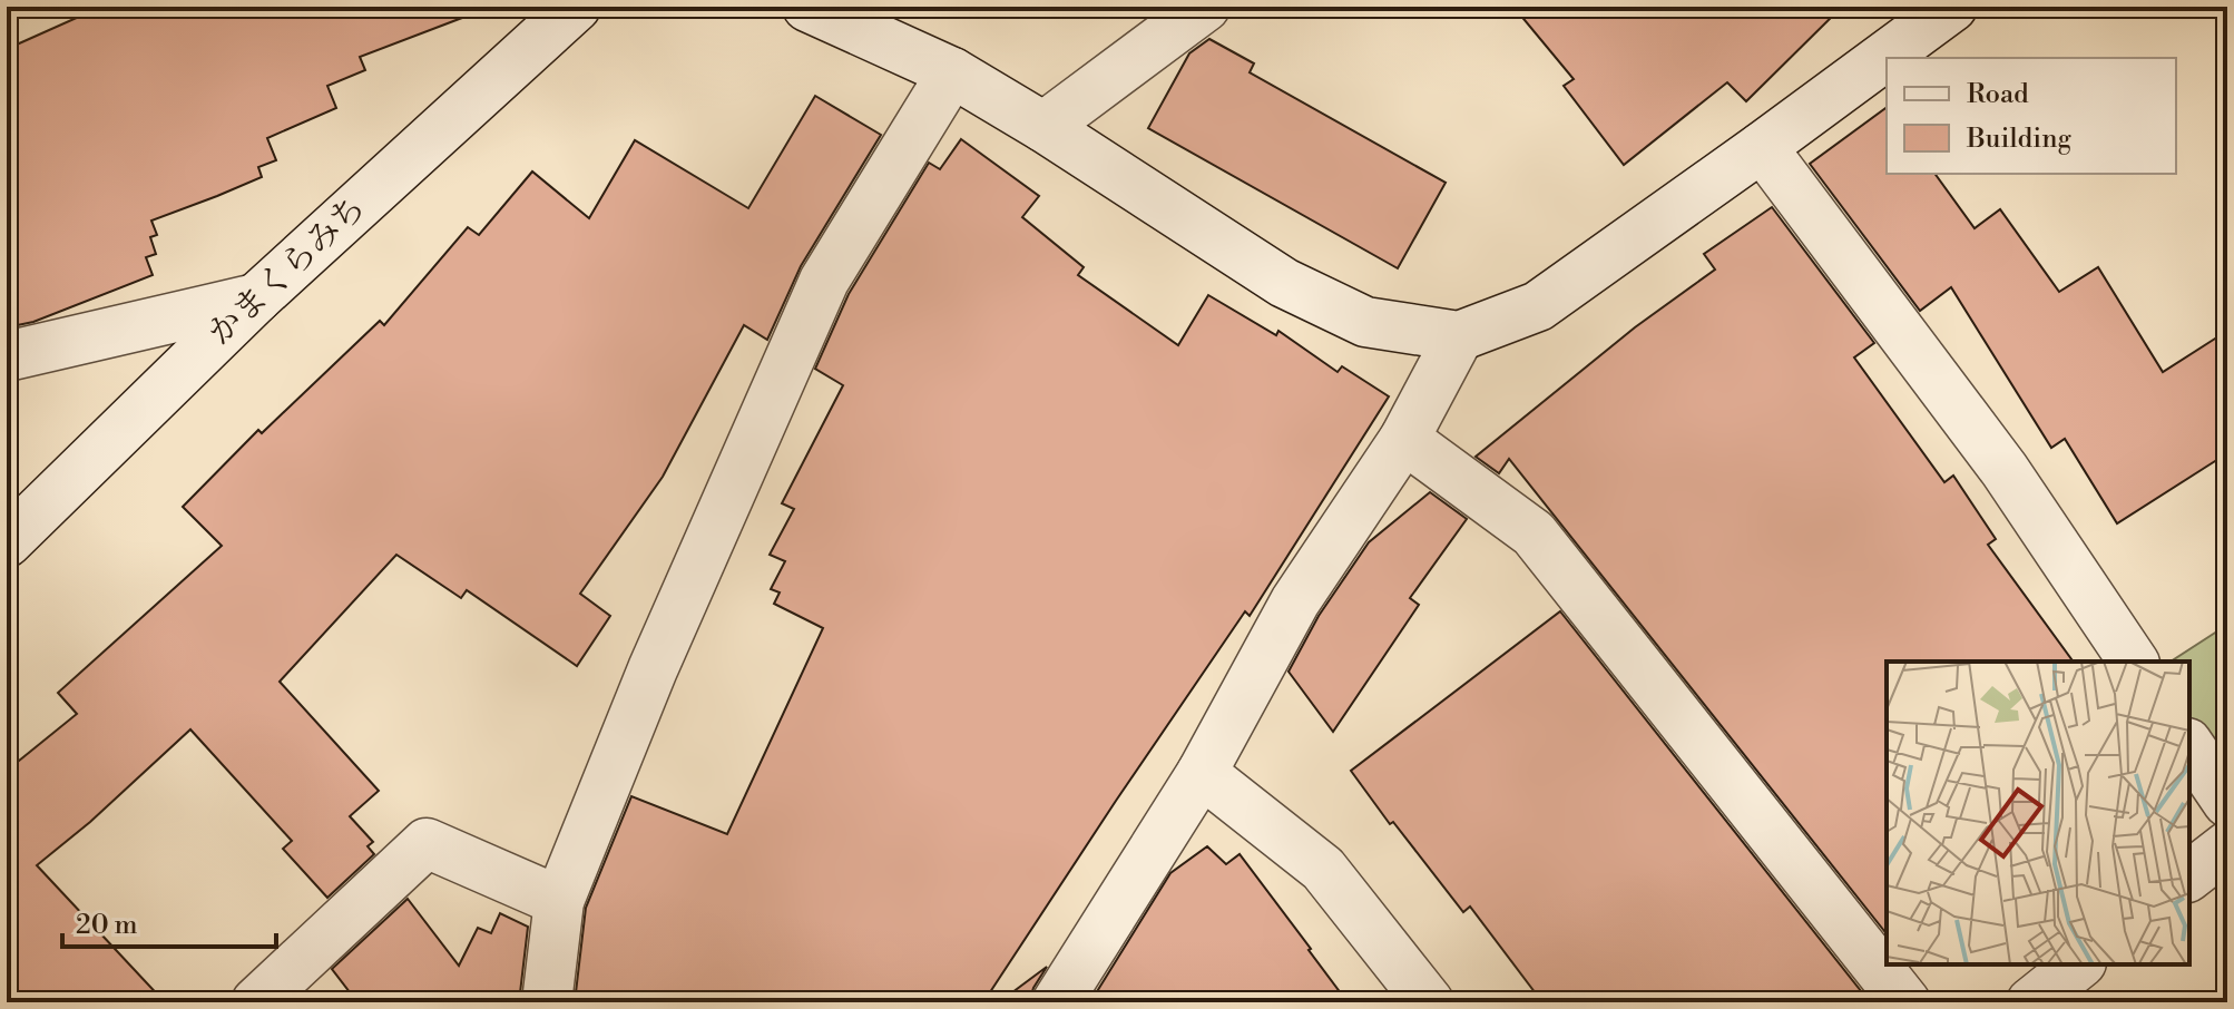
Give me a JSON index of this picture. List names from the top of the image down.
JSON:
{
  "streets": {
    "street": ["かまくらみち"]
  },
  "legend": ["Road", "Building"],
  "scale_bar": "20 m"
}
